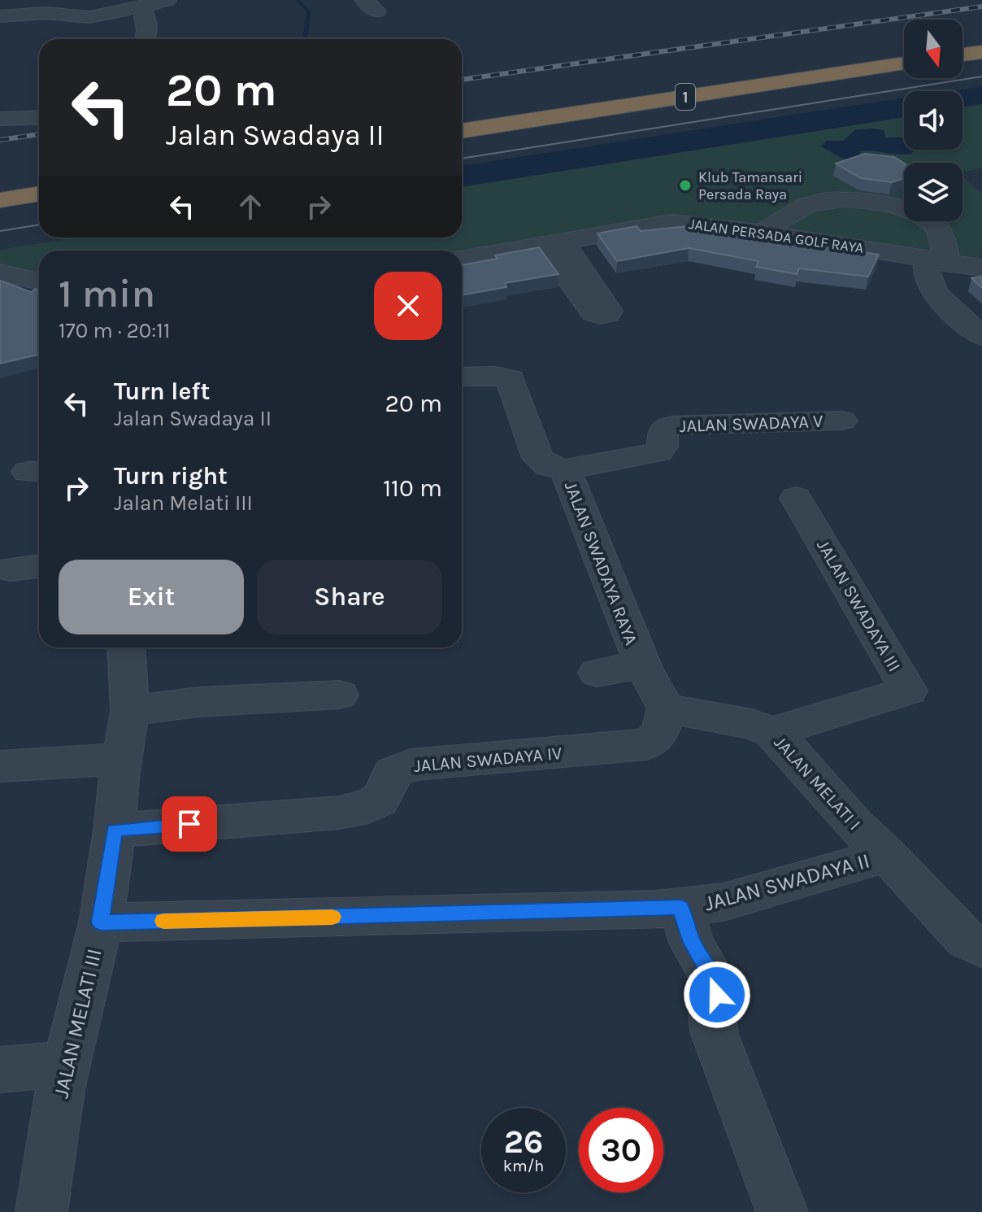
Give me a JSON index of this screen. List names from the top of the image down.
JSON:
{
  "streets": {
    "highway": ["1"],
    "street": [
      "JALAN PERSADA GOLF RAYA",
      "JALAN SWADAYA V",
      "JALAN SWADAYA RAYA",
      "JALAN SWADAYA III",
      "JALAN SWADAYA IV",
      "JALAN MELATI I",
      "JALAN SWADAYA II",
      "JALAN MELATI III"
    ]
  },
  "crossings": [
    ["JALAN SWADAYA V", "JALAN SWADAYA RAYA"],
    ["JALAN SWADAYA RAYA", "JALAN SWADAYA IV"],
    ["JALAN SWADAYA RAYA", "JALAN MELATI I"],
    ["JALAN SWADAYA III", "JALAN MELATI I"],
    ["JALAN SWADAYA IV", "JALAN MELATI I"],
    ["JALAN SWADAYA IV", "JALAN MELATI III"],
    ["JALAN MELATI I", "JALAN SWADAYA II"],
    ["JALAN SWADAYA II", "JALAN MELATI III"]
  ],
  "places": ["Klub Tamansari Persada Raya"],
  "north": "bottom",
  "page": {
    "turn": ["20 m", "Jalan Swadaya II"],
    "heading": ["1 min", "170 m · 20:11"],
    "list": [
      {
        "name": "Turn left",
        "note": "Jalan Swadaya II",
        "value": "20 m"
      },
      {
        "name": "Turn right",
        "note": "Jalan Melati III",
        "value": "110 m"
      }
    ],
    "buttons": ["Exit", "Share"],
    "speed": "26 km/h",
    "limit": "30"
  }
}
